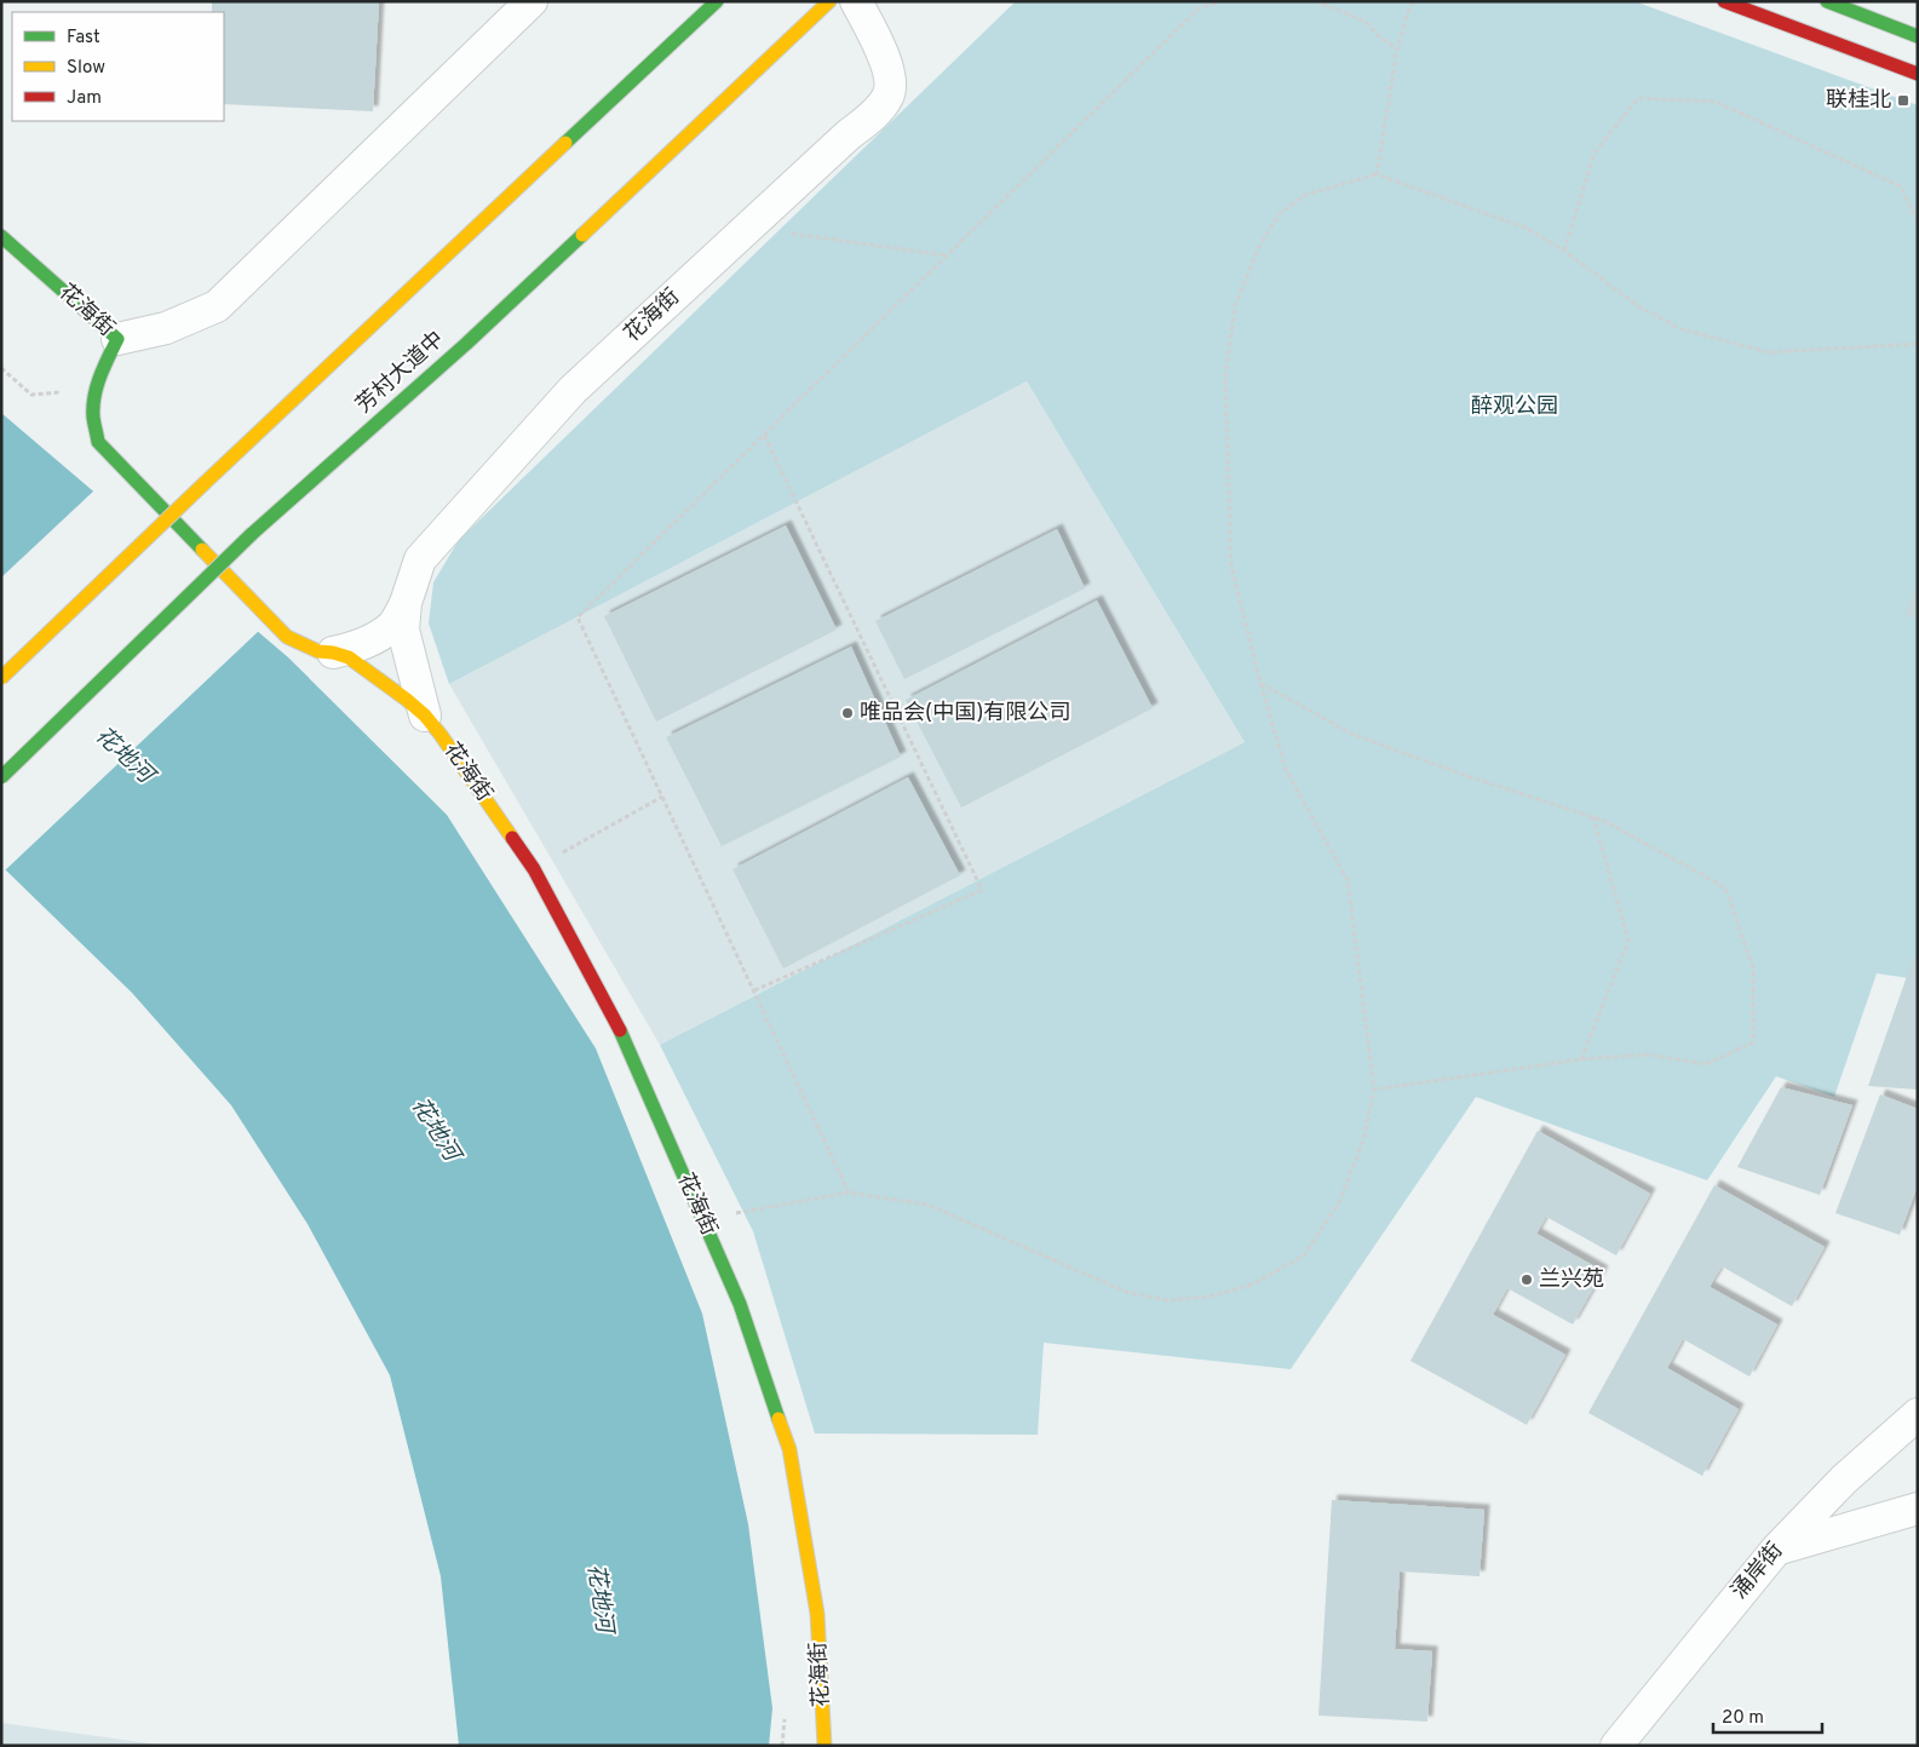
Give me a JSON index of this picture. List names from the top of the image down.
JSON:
{
  "streets": {
    "main road": ["花海街", "芳村大道中"],
    "street": ["涌岸街"]
  },
  "water": ["花地河"],
  "parks": ["醉观公园"],
  "places": {
    "transit": ["联桂北"],
    "other": ["唯品会(中国)有限公司", "兰兴苑"]
  },
  "legend": ["Fast", "Slow", "Jam"],
  "scale_bar": "20 m"
}
